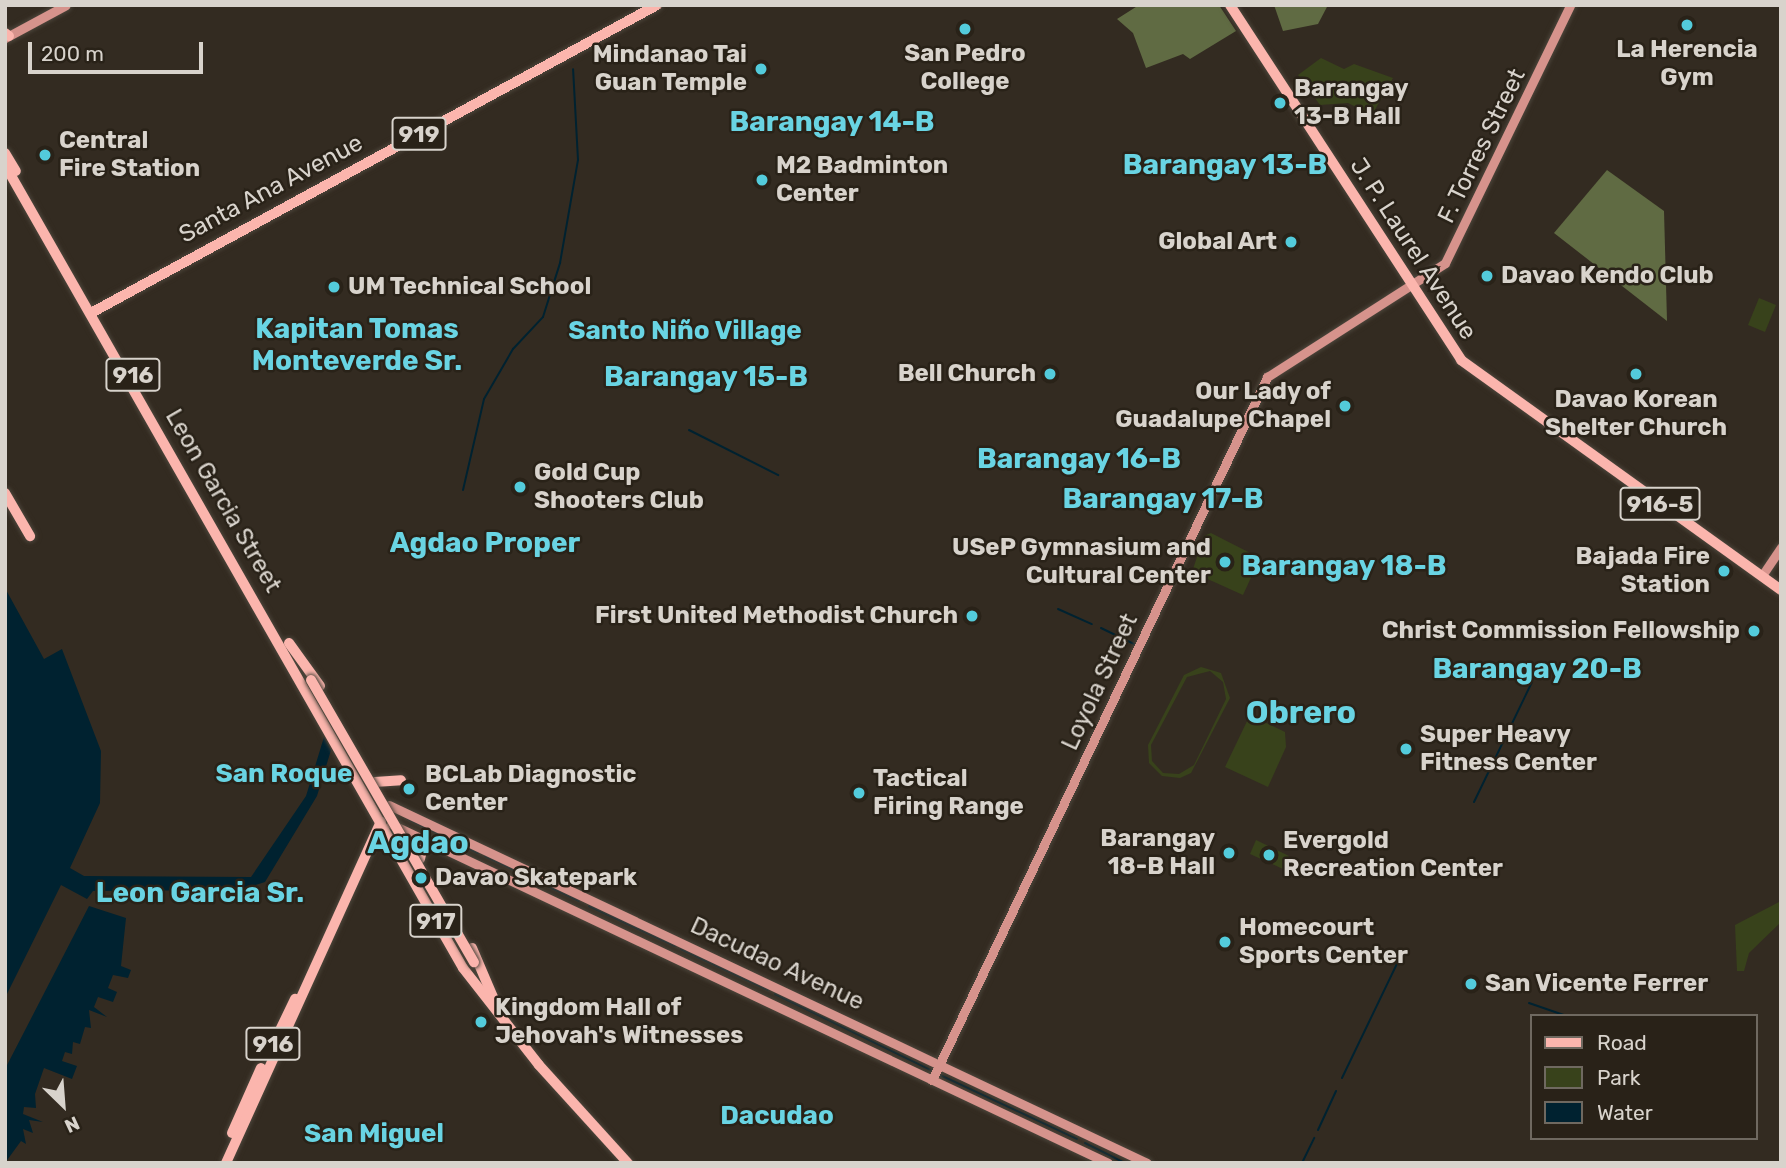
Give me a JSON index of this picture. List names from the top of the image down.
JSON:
{
  "streets": {
    "main road": [
      "919",
      "F. Torres Street",
      "Santa Ana Avenue",
      "J. P. Laurel Avenue",
      "916",
      "Leon Garcia Street",
      "916-5",
      "Loyola Street",
      "917",
      "Dacudao Avenue"
    ]
  },
  "crossings": [
    ["F. Torres Street", "J. P. Laurel Avenue"],
    ["F. Torres Street", "Loyola Street"],
    ["Santa Ana Avenue", "Leon Garcia Street"],
    ["J. P. Laurel Avenue", "Loyola Street"],
    ["916", "Leon Garcia Street"],
    ["916", "917"],
    ["916", "Dacudao Avenue"],
    ["Leon Garcia Street", "917"],
    ["Leon Garcia Street", "Dacudao Avenue"],
    ["Loyola Street", "Dacudao Avenue"],
    ["917", "Dacudao Avenue"]
  ],
  "districts": [
    "Barangay 14-B",
    "Barangay 13-B",
    "Kapitan Tomas Monteverde Sr.",
    "Santo Niño Village",
    "Barangay 15-B",
    "Barangay 16-B",
    "Barangay 17-B",
    "Agdao Proper",
    "Barangay 18-B",
    "Barangay 20-B",
    "Obrero",
    "San Roque",
    "Agdao",
    "Leon Garcia Sr.",
    "Dacudao",
    "San Miguel"
  ],
  "places": [
    "La Herencia Gym",
    "San Pedro College",
    "Mindanao Tai Guan Temple",
    "Barangay 13-B Hall",
    "Central Fire Station",
    "M2 Badminton Center",
    "Global Art",
    "Davao Kendo Club",
    "UM Technical School",
    "Bell Church",
    "Davao Korean Shelter Church",
    "Our Lady of Guadalupe Chapel",
    "Gold Cup Shooters Club",
    "USeP Gymnasium and Cultural Center",
    "Bajada Fire Station",
    "First United Methodist Church",
    "Christ Commission Fellowship",
    "Super Heavy Fitness Center",
    "BCLab Diagnostic Center",
    "Tactical Firing Range",
    "Barangay 18-B Hall",
    "Evergold Recreation Center",
    "Davao Skatepark",
    "Homecourt Sports Center",
    "San Vicente Ferrer",
    "Kingdom Hall of Jehovah's Witnesses"
  ],
  "legend": ["Road", "Park", "Water"],
  "scale_bar": "200 m",
  "north": "bottom right"
}
